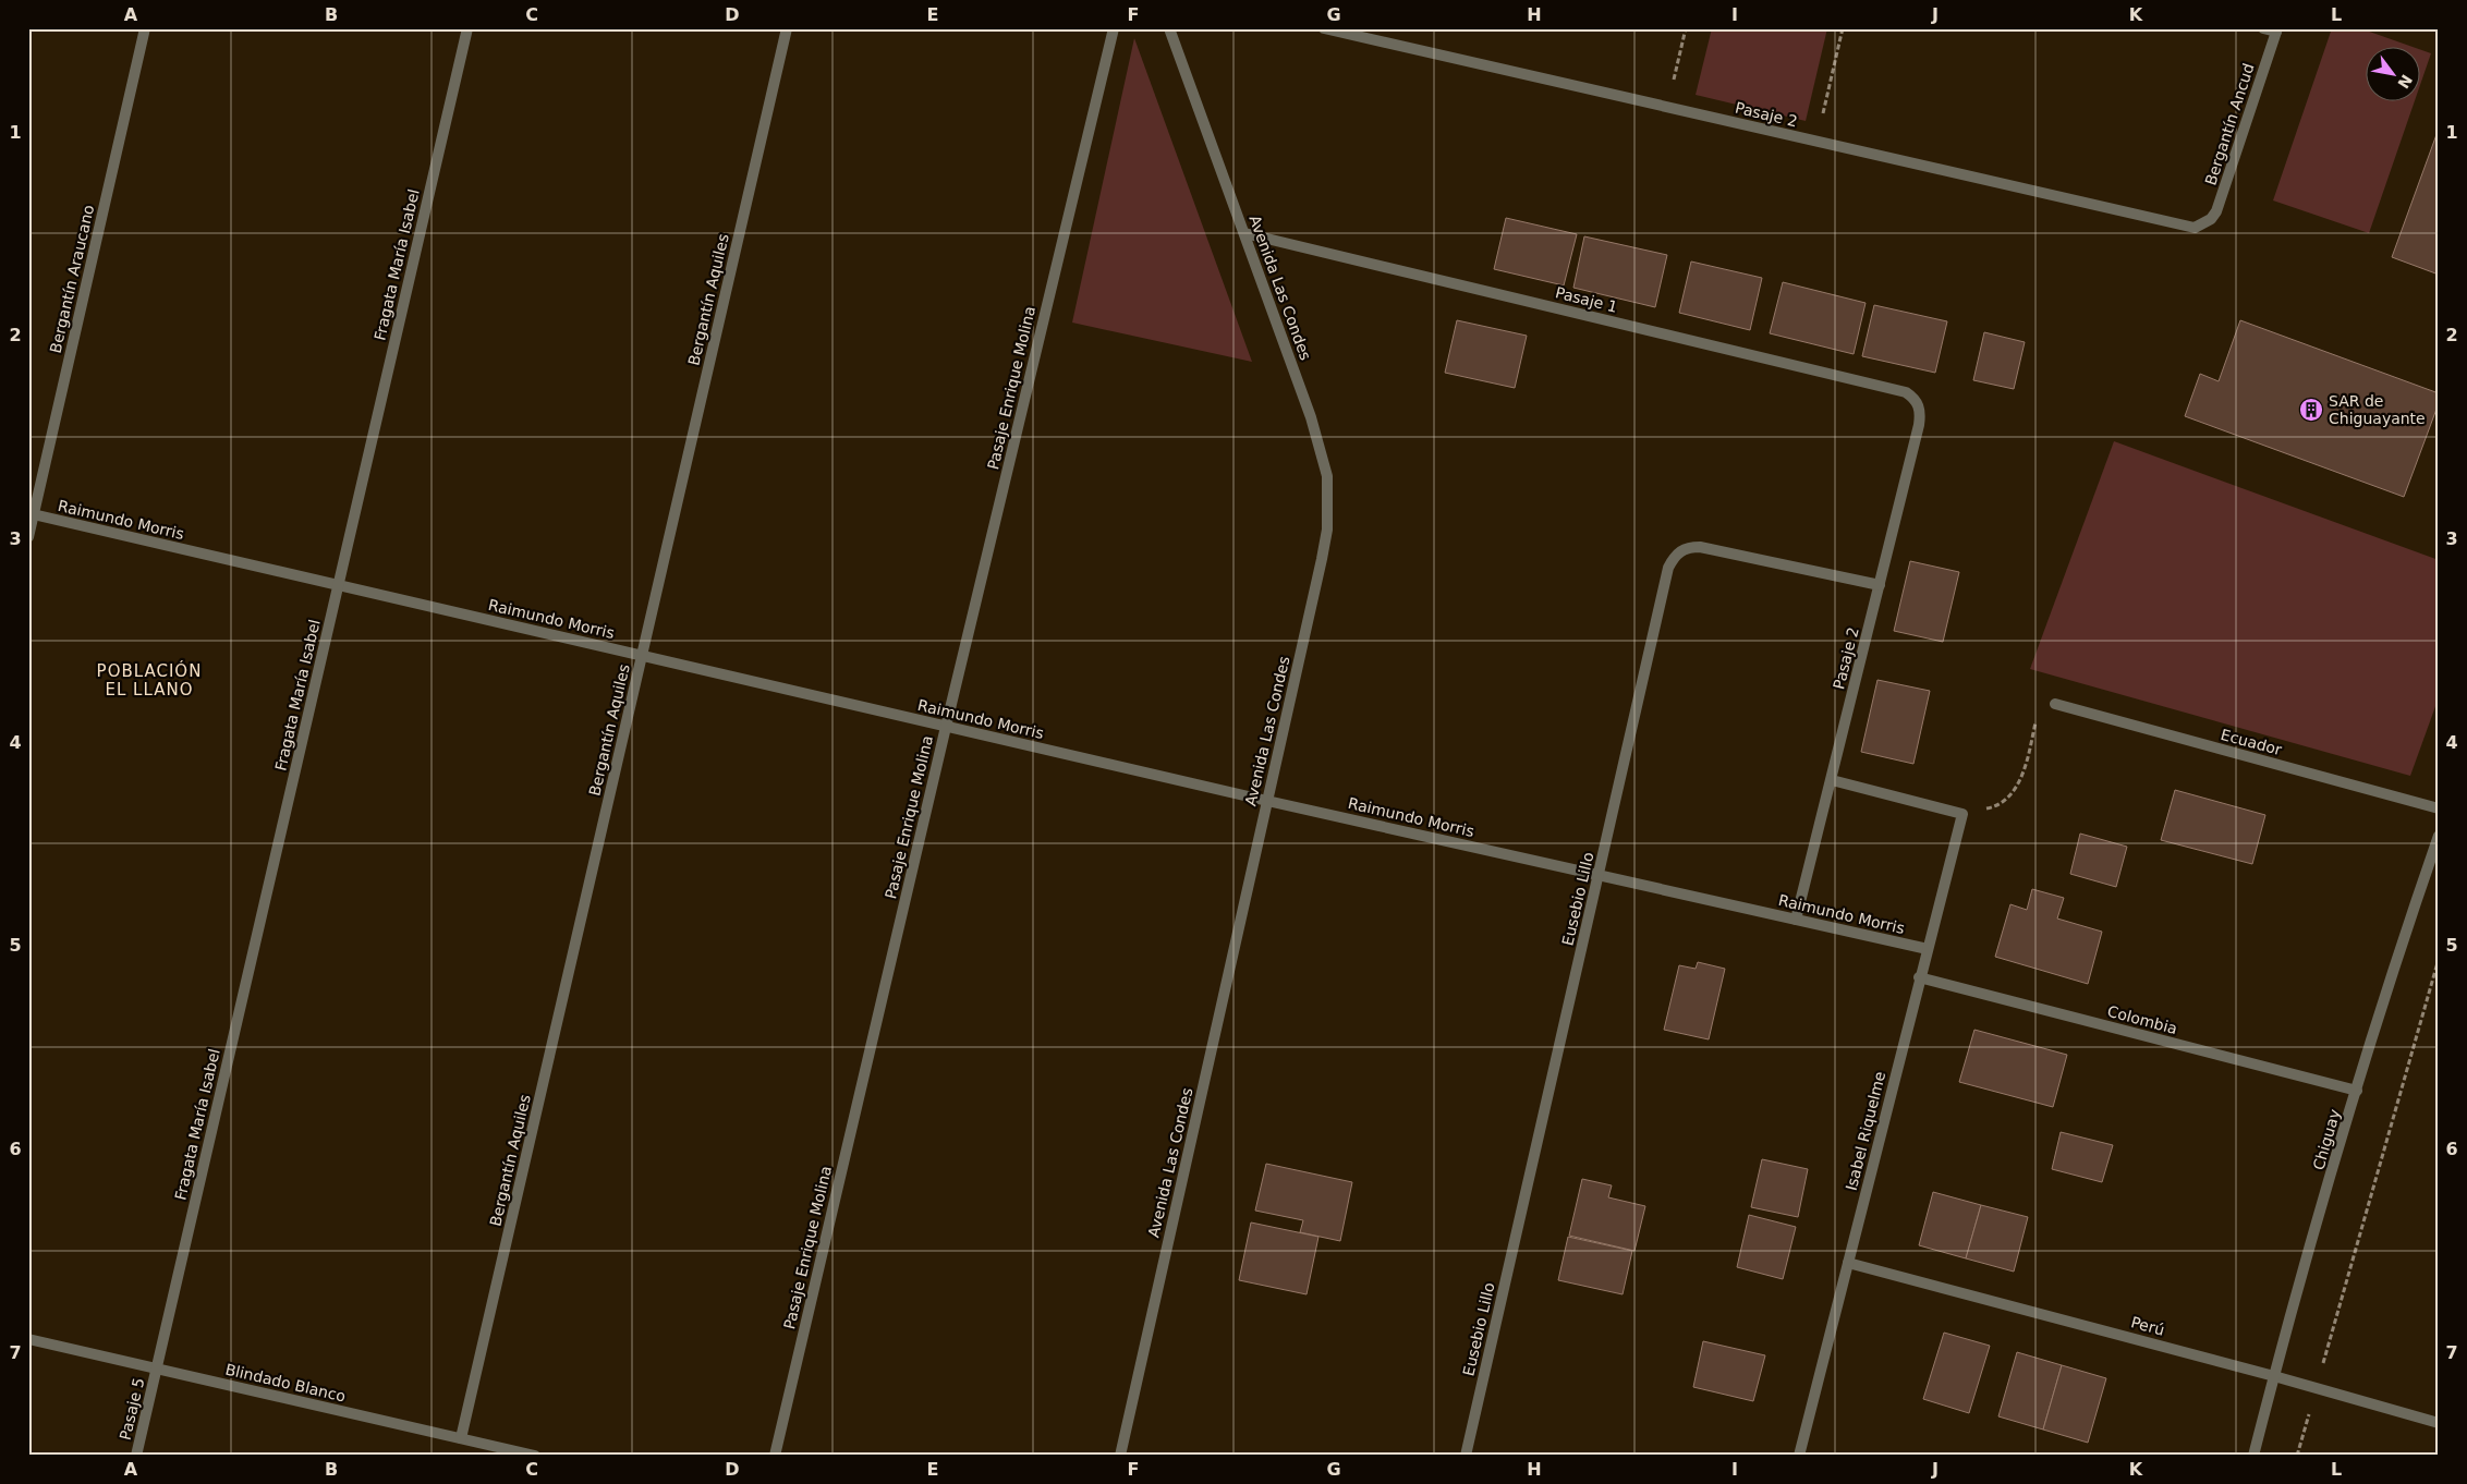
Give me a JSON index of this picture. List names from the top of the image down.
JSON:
{
  "streets": {
    "street": [
      "Pasaje 2",
      "Bergantín Ancud",
      "Fragata María Isabel",
      "Bergantín Araucano",
      "Avenida Las Condes",
      "Bergantín Aquiles",
      "Pasaje 1",
      "Pasaje Enrique Molina",
      "Raimundo Morris",
      "Ecuador",
      "Eusebio Lillo",
      "Colombia",
      "Isabel Riquelme",
      "Chiguay",
      "Perú",
      "Blindado Blanco",
      "Pasaje 5"
    ]
  },
  "crossings": [
    ["Pasaje 2", "Bergantín Ancud"],
    ["Pasaje 2", "Pasaje 1"],
    ["Pasaje 2", "Raimundo Morris"],
    ["Pasaje 2", "Eusebio Lillo"],
    ["Fragata María Isabel", "Raimundo Morris"],
    ["Fragata María Isabel", "Blindado Blanco"],
    ["Fragata María Isabel", "Pasaje 5"],
    ["Bergantín Araucano", "Raimundo Morris"],
    ["Avenida Las Condes", "Pasaje 1"],
    ["Avenida Las Condes", "Raimundo Morris"],
    ["Bergantín Aquiles", "Raimundo Morris"],
    ["Bergantín Aquiles", "Blindado Blanco"],
    ["Pasaje Enrique Molina", "Raimundo Morris"],
    ["Raimundo Morris", "Eusebio Lillo"],
    ["Raimundo Morris", "Isabel Riquelme"],
    ["Colombia", "Isabel Riquelme"],
    ["Colombia", "Chiguay"],
    ["Isabel Riquelme", "Perú"],
    ["Chiguay", "Perú"],
    ["Blindado Blanco", "Pasaje 5"]
  ],
  "districts": ["POBLACIÓN EL LLANO"],
  "places": {
    "building": ["SAR de Chiguayante"]
  },
  "north": "bottom right",
  "grid": {
    "columns": [
      "A",
      "B",
      "C",
      "D",
      "E",
      "F",
      "G",
      "H",
      "I",
      "J",
      "K",
      "L"
    ],
    "rows": [
      "1",
      "2",
      "3",
      "4",
      "5",
      "6",
      "7"
    ]
  }
}
